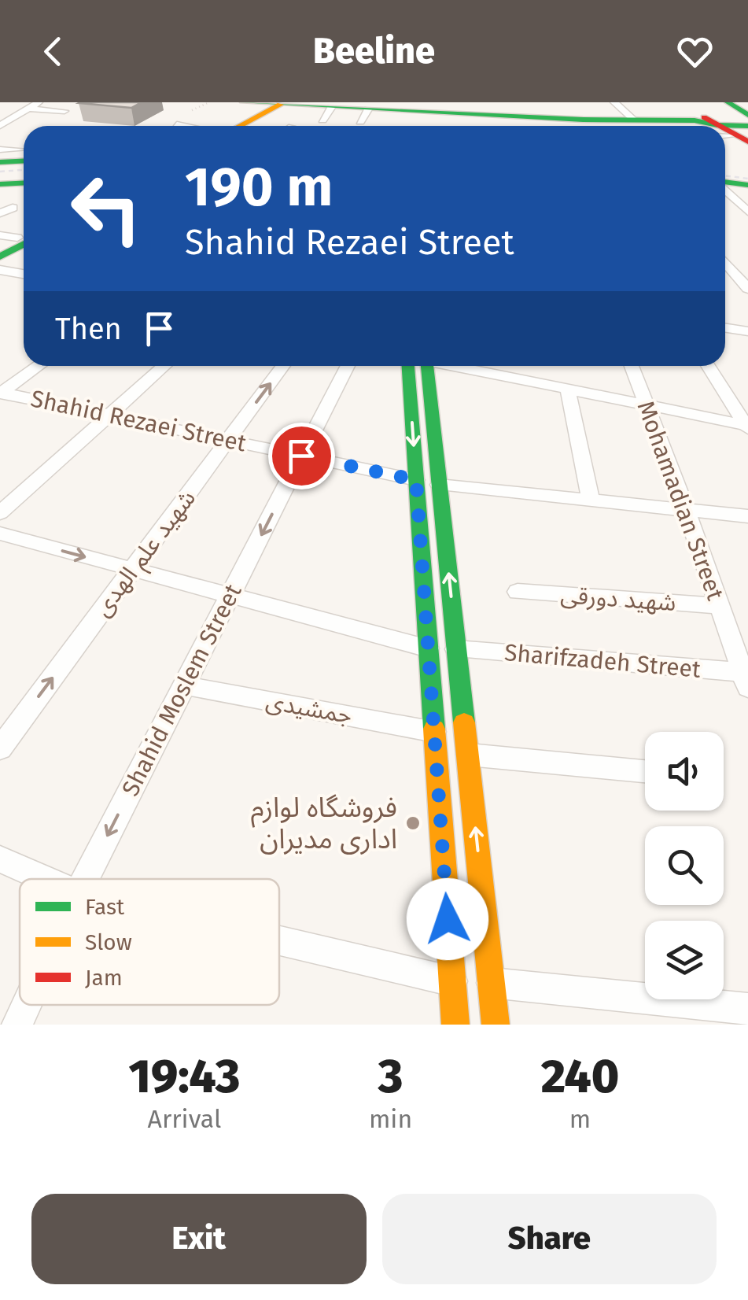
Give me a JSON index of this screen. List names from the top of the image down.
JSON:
{
  "streets": {
    "street": [
      "Shahid Rezaei Street",
      "Mohamadian Street",
      "شهید علم الهدی",
      "شهید دورقی",
      "Sharifzadeh Street",
      "Shahid Moslem Street",
      "جمشیدی"
    ]
  },
  "crossings": [
    ["Shahid Rezaei Street", "شهید علم الهدی"],
    ["Shahid Rezaei Street", "Shahid Moslem Street"],
    ["Mohamadian Street", "شهید دورقی"],
    ["Mohamadian Street", "Sharifzadeh Street"],
    ["Shahid Moslem Street", "جمشیدی"]
  ],
  "one_way": ["شهید علم الهدی", "Shahid Moslem Street"],
  "places": ["فروشگاه لوازم اداری مدیران"],
  "legend": ["Fast", "Slow", "Jam"],
  "page": {
    "header": "Beeline",
    "turn": ["190 m", "Shahid Rezaei Street"],
    "then": "Then",
    "eta": [
      "19:43",
      "Arrival",
      "3",
      "min",
      "240",
      "m"
    ],
    "buttons": ["Exit", "Share"]
  }
}
